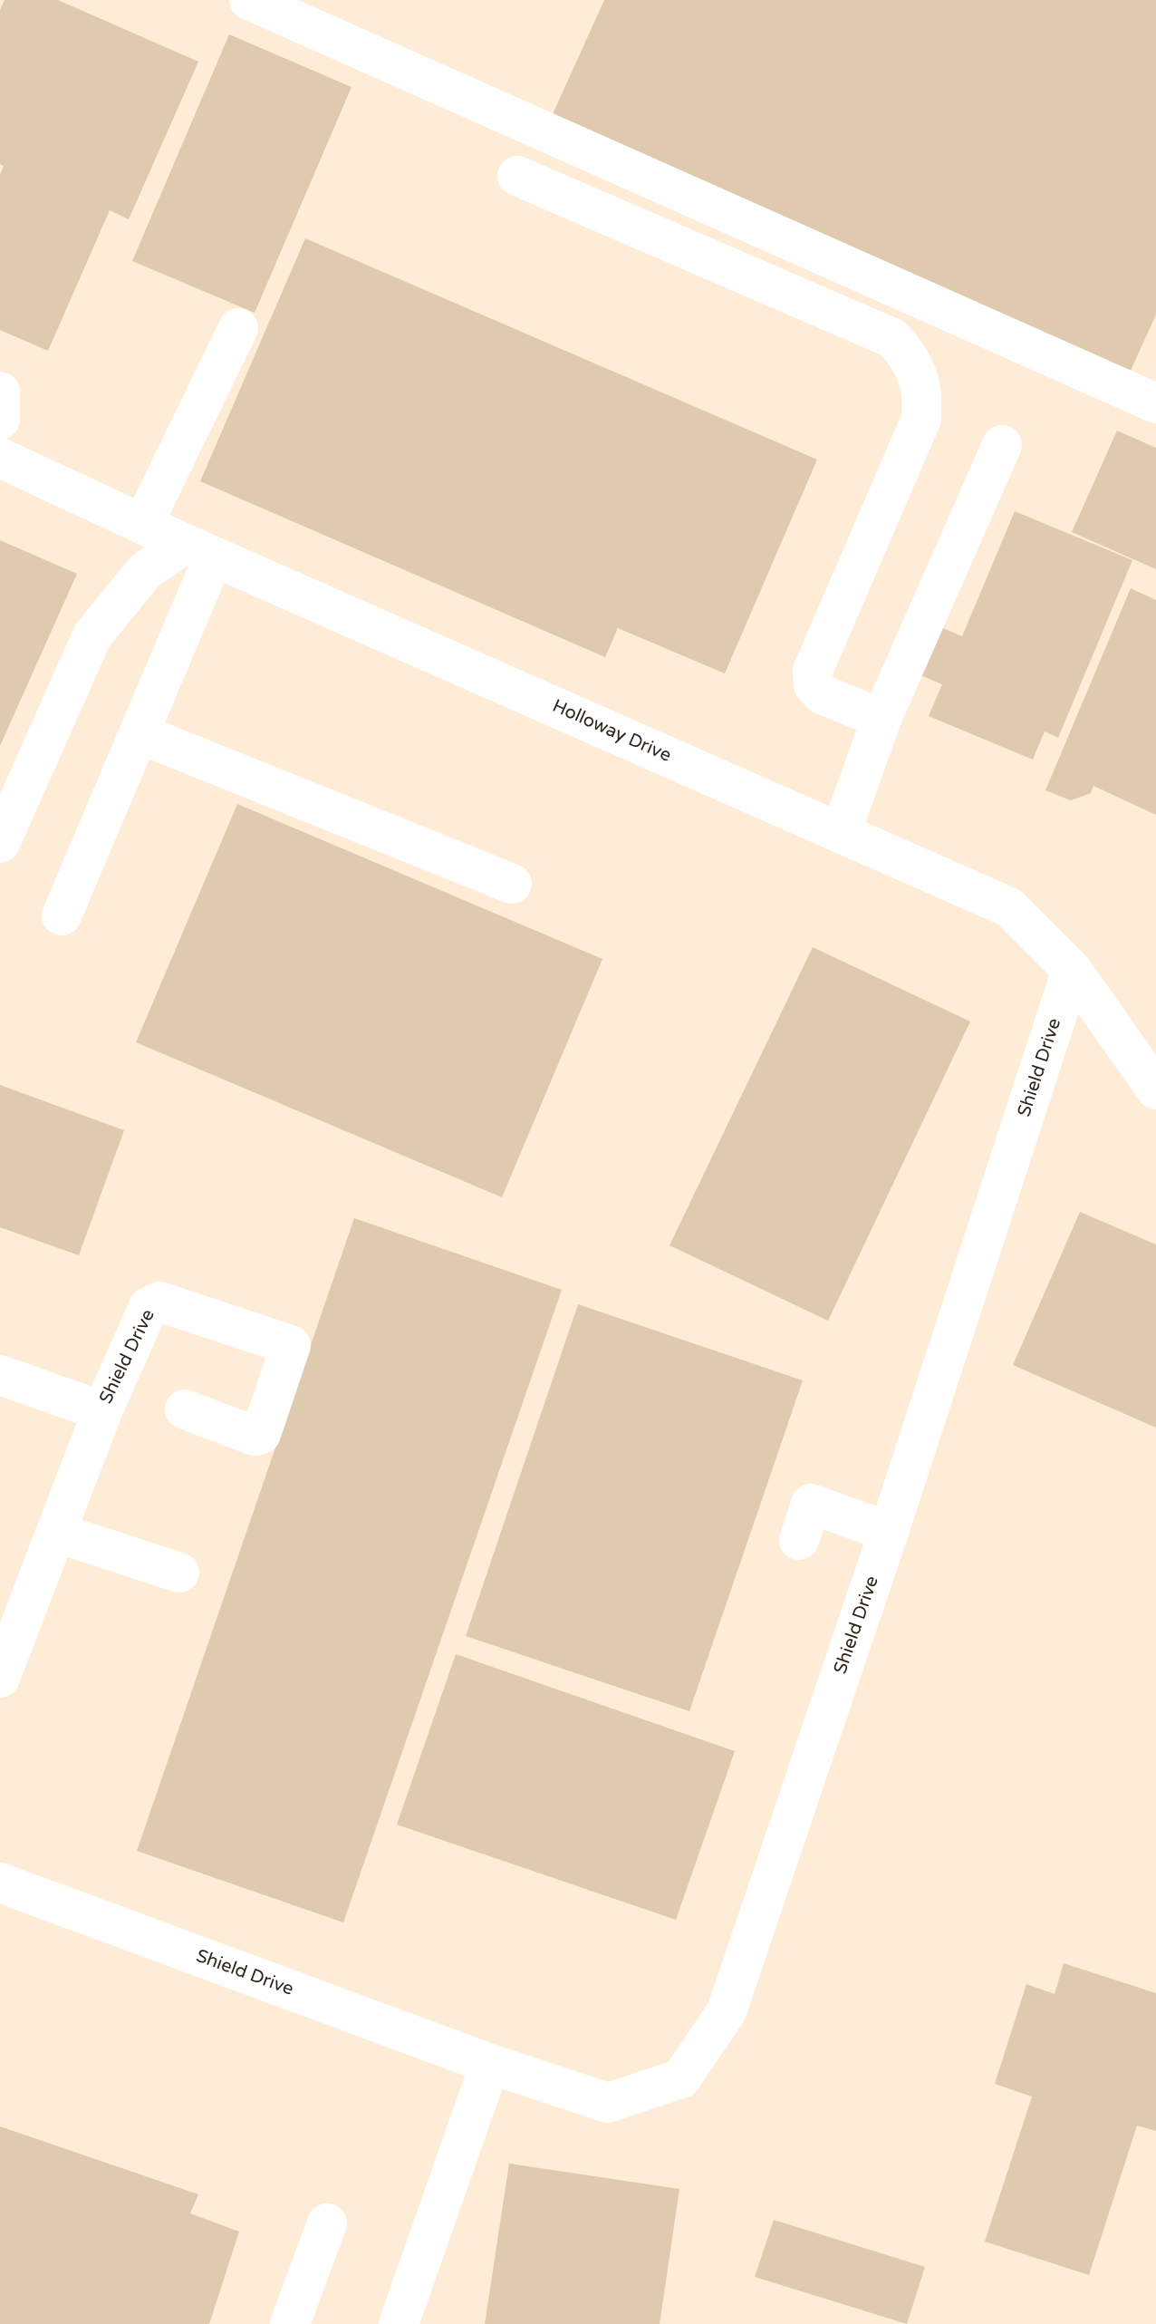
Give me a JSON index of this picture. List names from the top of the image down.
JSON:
{
  "streets": {
    "street": ["Holloway Drive", "Shield Drive"]
  },
  "crossings": [
    ["Holloway Drive", "Shield Drive"]
  ]
}
